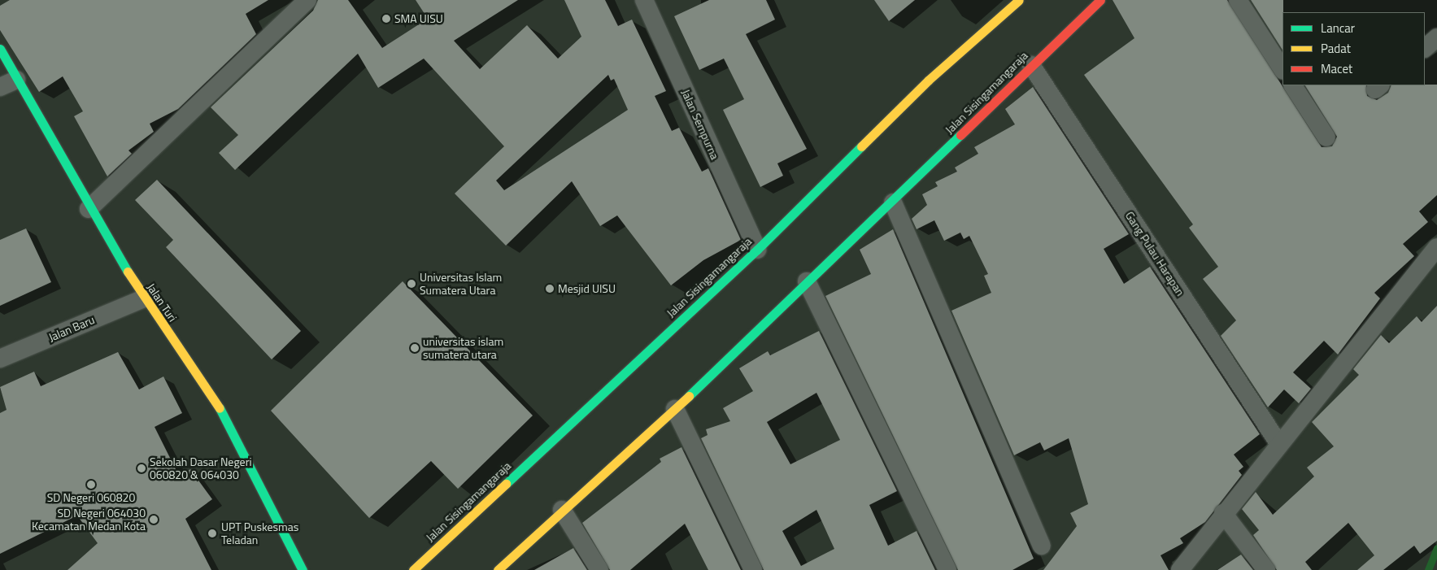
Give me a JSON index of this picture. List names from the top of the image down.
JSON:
{
  "streets": {
    "main road": ["Jalan Sisingamangaraja", "Jalan Turi"],
    "street": ["Jalan Sempurna", "Gang Pulau Harapan", "Jalan Baru"]
  },
  "crossings": [
    ["Jalan Sisingamangaraja", "Jalan Sempurna"],
    ["Jalan Sisingamangaraja", "Gang Pulau Harapan"],
    ["Jalan Turi", "Jalan Baru"]
  ],
  "places": [
    "SMA UISU",
    "Universitas Islam Sumatera Utara",
    "Mesjid UISU",
    "universitas islam sumatera utara",
    "Sekolah Dasar Negeri 060820 & 064030",
    "SD Negeri 060820",
    "SD Negeri 064030 Kecamatan Medan Kota",
    "UPT Puskesmas Teladan"
  ],
  "legend": ["Lancar", "Padat", "Macet"]
}
